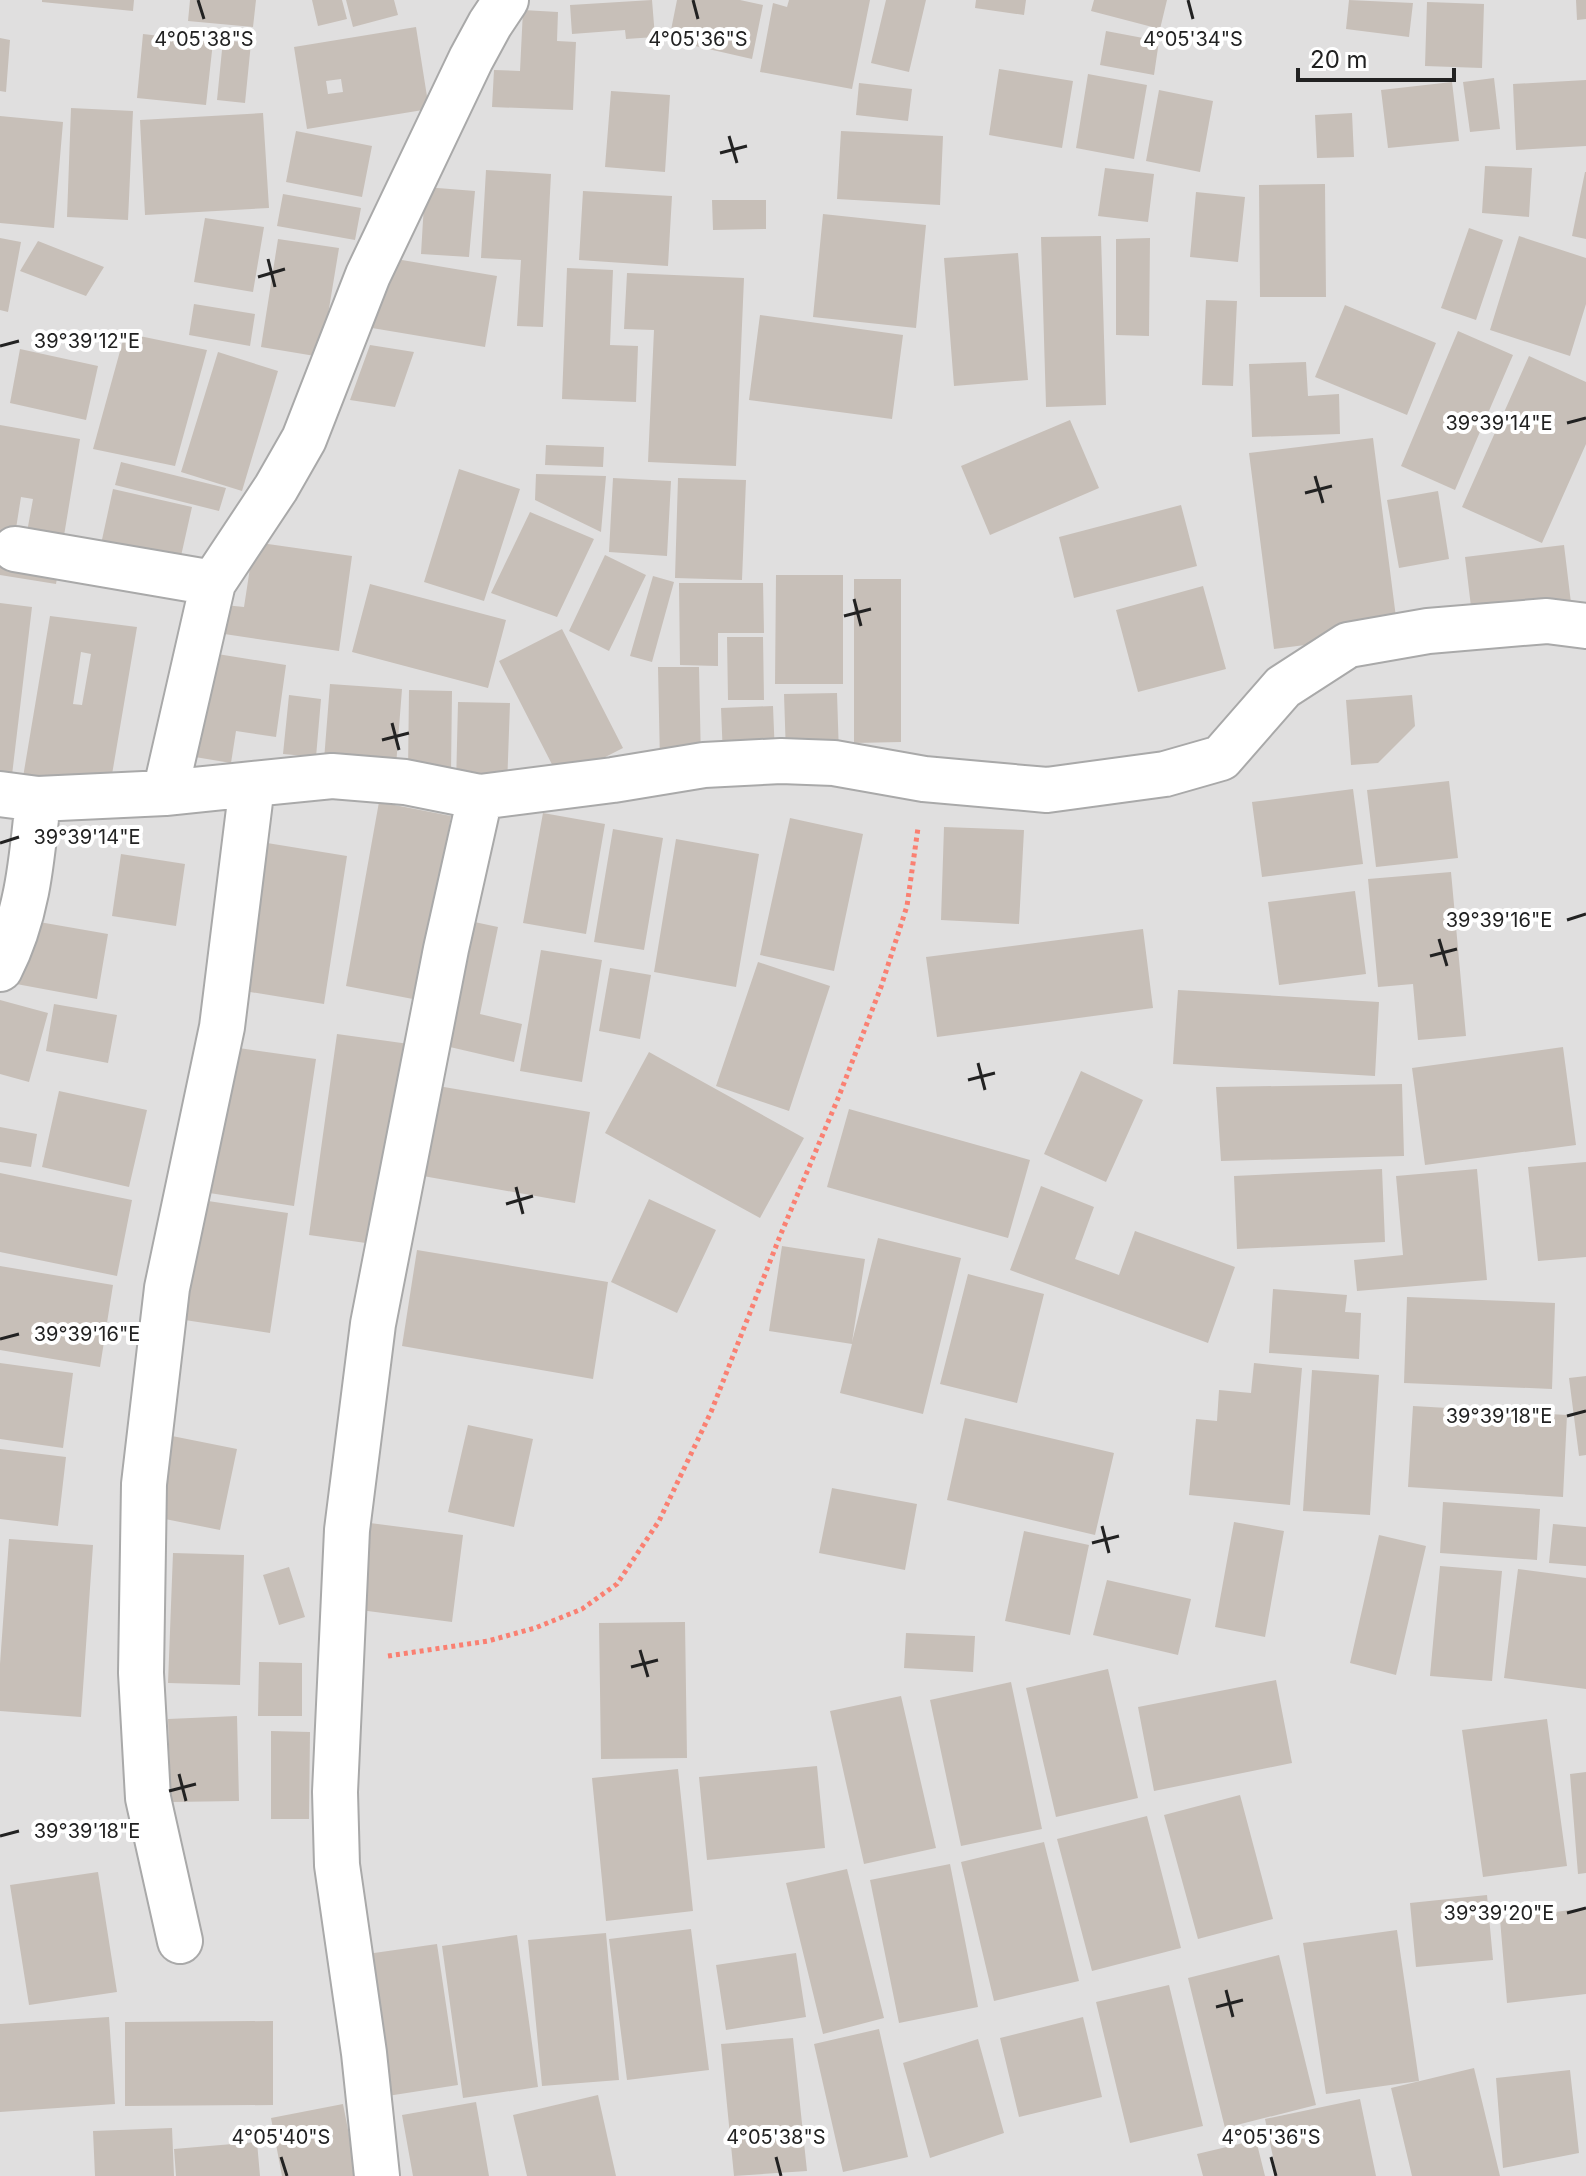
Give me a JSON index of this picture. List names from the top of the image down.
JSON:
{
  "scale_bar": "20 m",
  "coordinates": [
    "4°05'38\"S",
    "4°05'36\"S",
    "4°05'34\"S",
    "39°39'12\"E",
    "39°39'14\"E",
    "39°39'16\"E",
    "39°39'18\"E",
    "39°39'20\"E",
    "4°05'40\"S"
  ]
}
